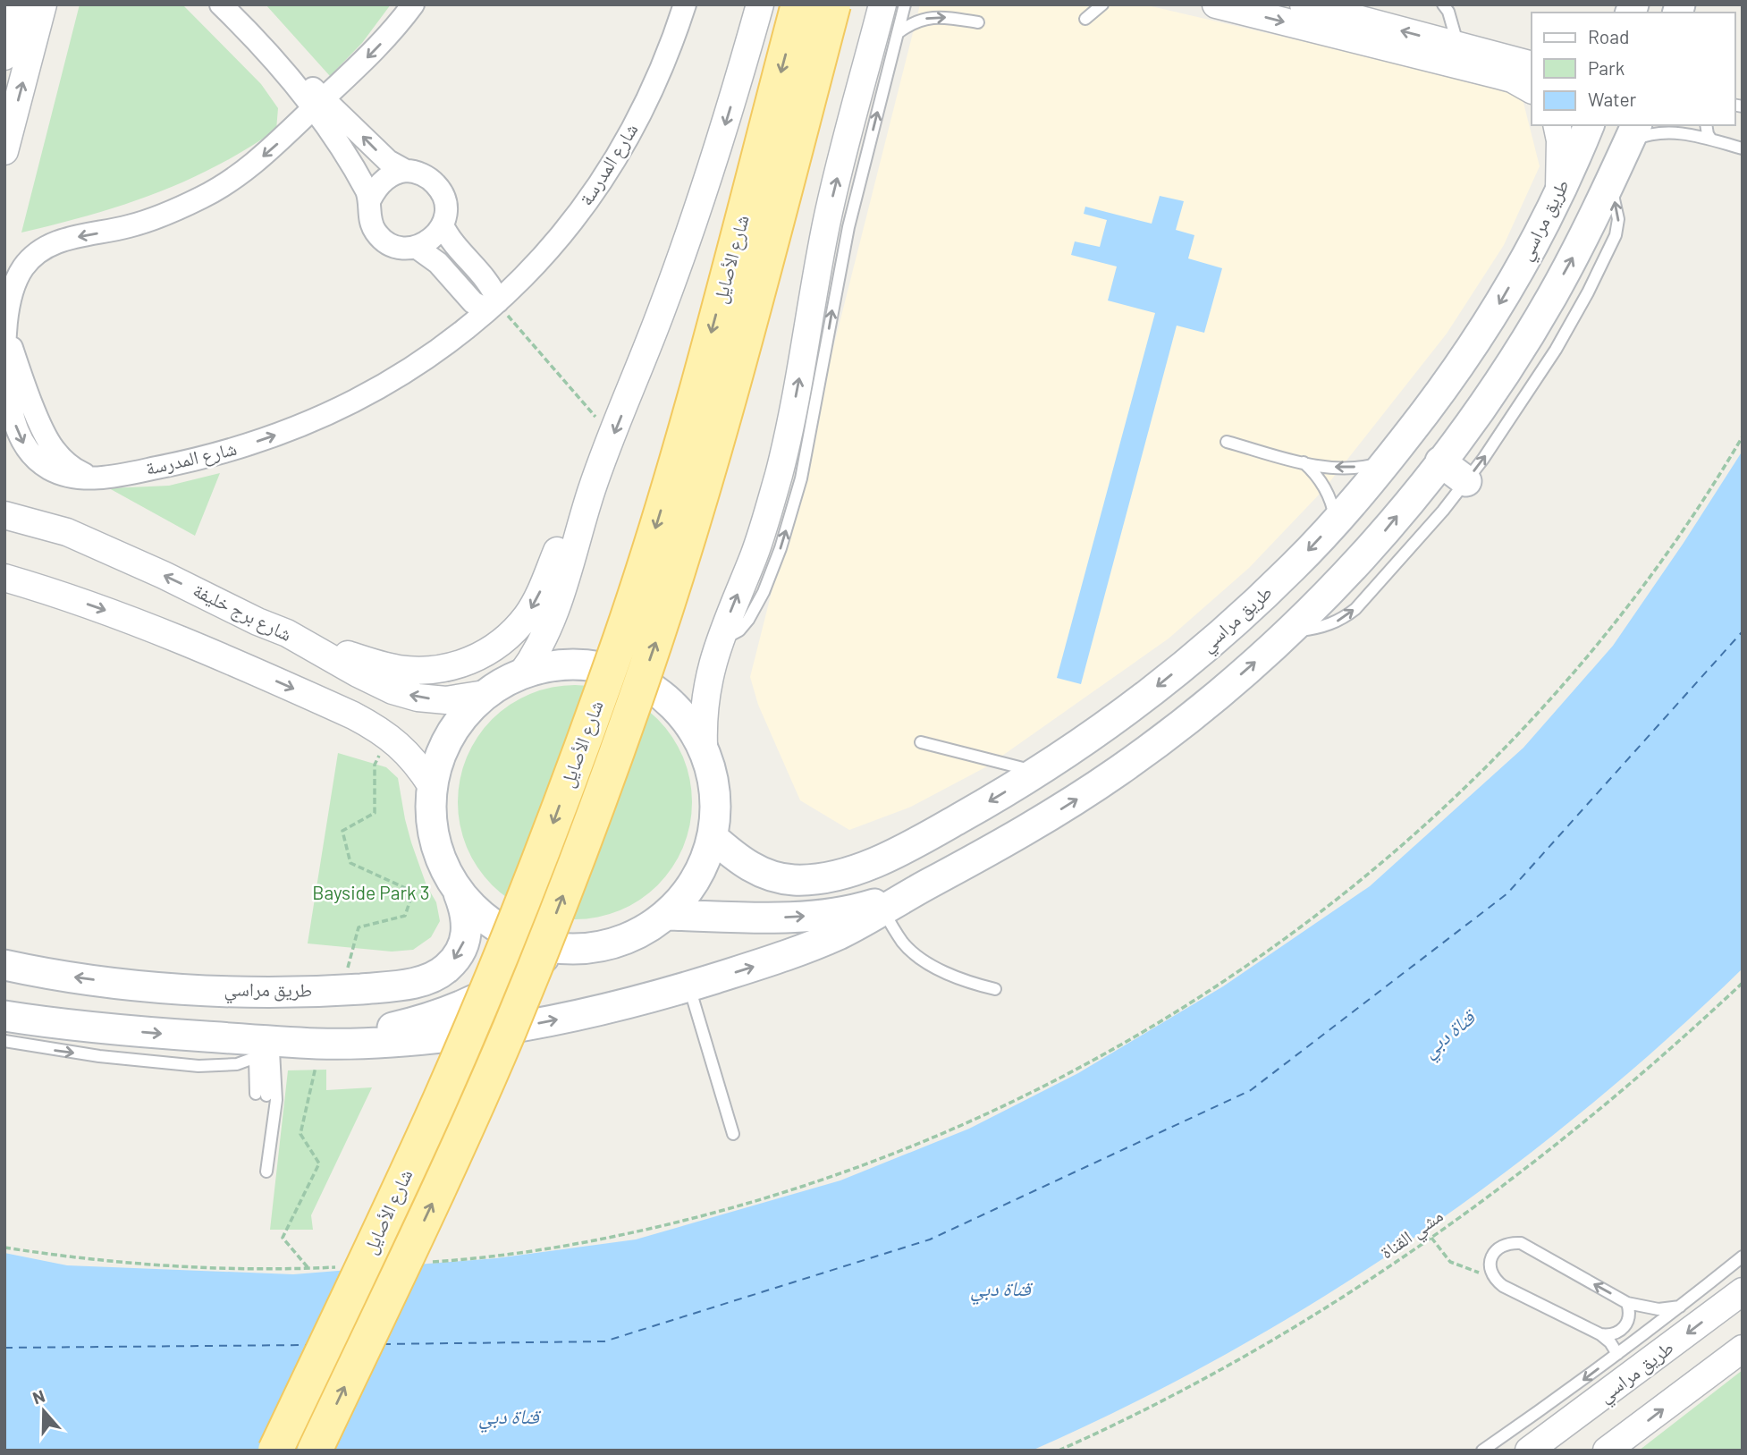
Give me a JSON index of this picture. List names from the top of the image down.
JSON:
{
  "streets": {
    "main road": ["طريق مراسي", "شارع الأصايل"],
    "street": ["شارع المدرسة", "شارع برج خليفة"],
    "path": ["مشي القناة"]
  },
  "water": ["قناة دبي"],
  "parks": ["Bayside Park 3"],
  "legend": ["Road", "Park", "Water"],
  "north": "top"
}
